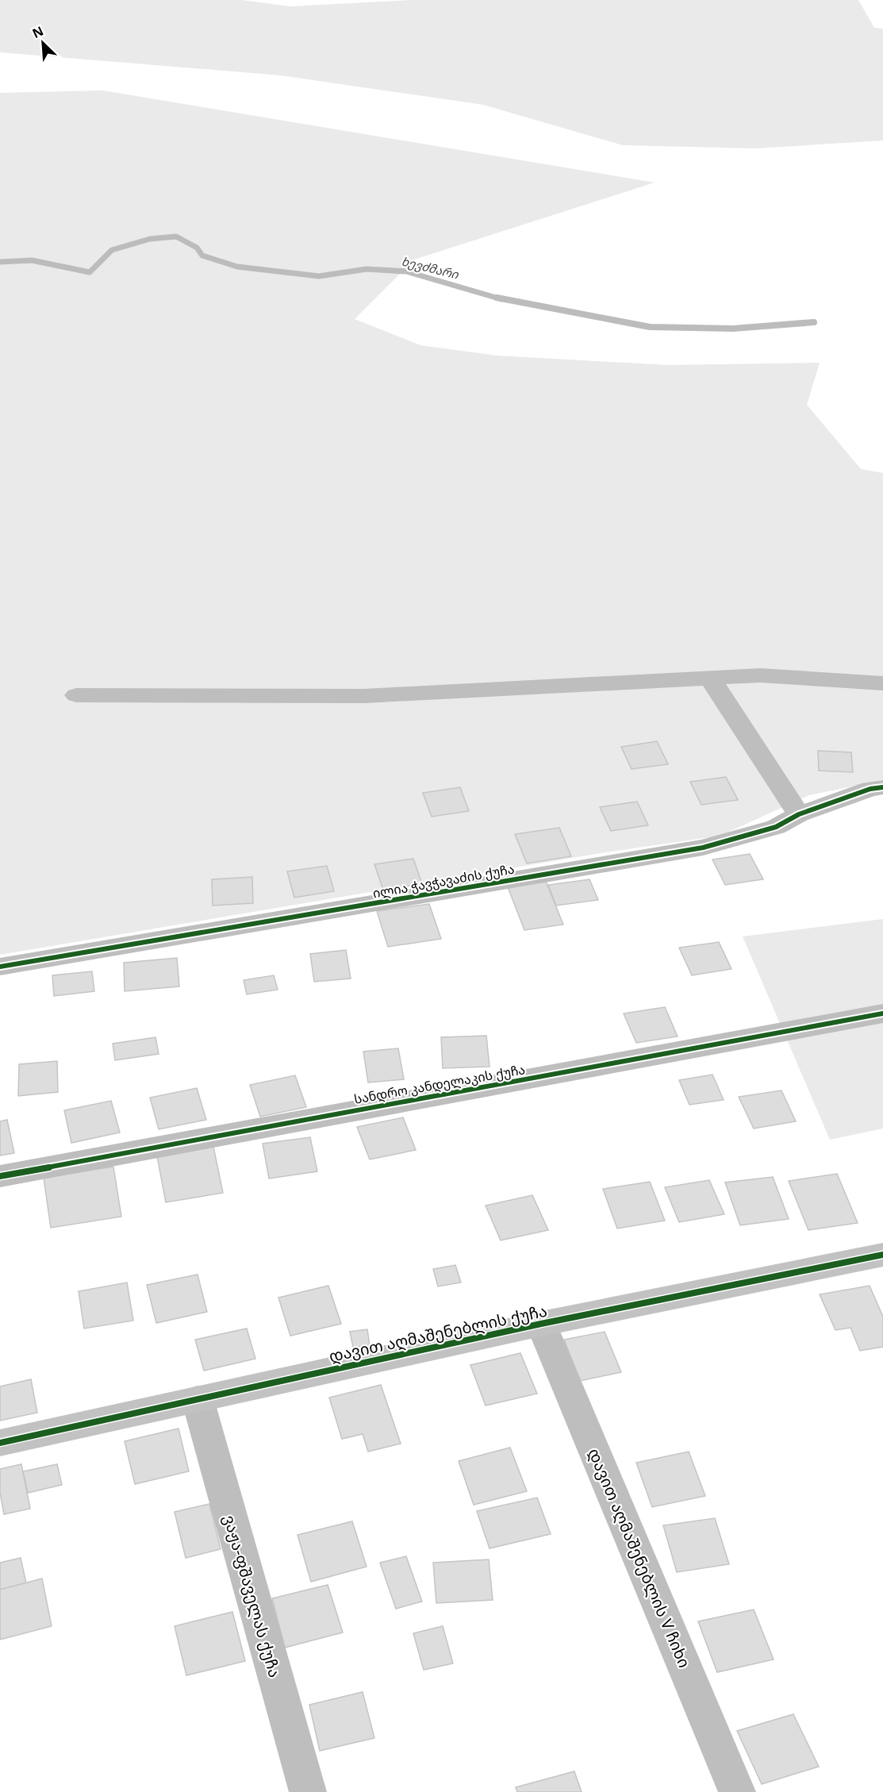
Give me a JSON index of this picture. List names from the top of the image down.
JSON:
{
  "streets": {
    "street": [
      "ილია ჭავჭავაძის ქუჩა",
      "სანდრო კანდელაკის ქუჩა",
      "დავით აღმაშენებლის ქუჩა",
      "დავით აღმაშენებლის V ჩიხი",
      "ვაჟა-ფშაველას ქუჩა"
    ]
  },
  "crossings": [
    ["დავით აღმაშენებლის ქუჩა", "დავით აღმაშენებლის V ჩიხი"],
    ["დავით აღმაშენებლის ქუჩა", "ვაჟა-ფშაველას ქუჩა"]
  ],
  "water": ["ხევძმარი"],
  "north": "top left"
}
